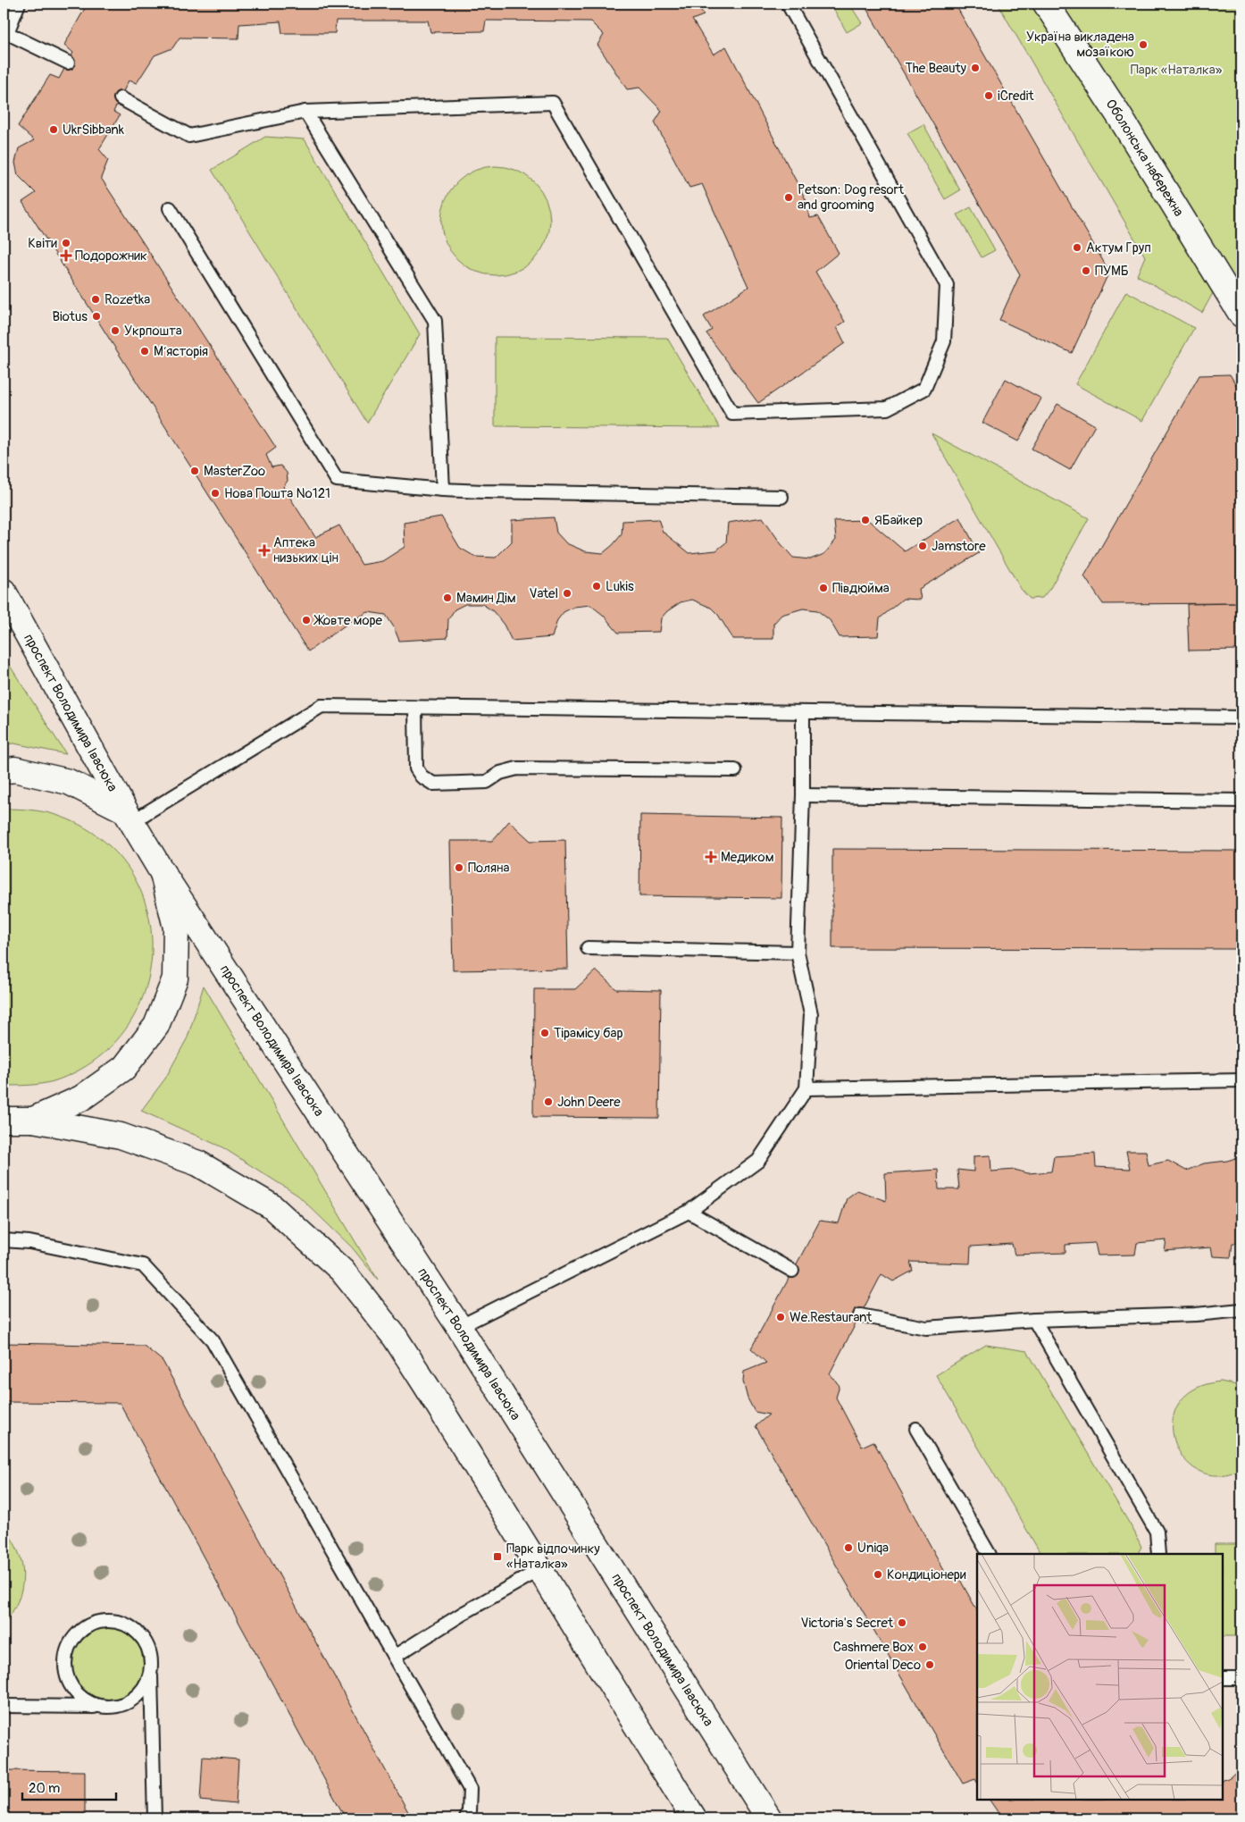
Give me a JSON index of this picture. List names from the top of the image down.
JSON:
{
  "streets": {
    "main road": ["Оболонська набережна", "проспект Володимира Івасюка"]
  },
  "parks": ["Парк «Наталка»"],
  "places": {
    "other": [
      "Україна викладена мозаїкою",
      "The Beauty",
      "iCredit",
      "UkrSibbank",
      "Petson: Dog resort and grooming",
      "Квiти",
      "Актум Груп",
      "ПУМБ",
      "Rozetka",
      "Biotus",
      "Укрпошта",
      "Мʼясторія",
      "MasterZoo",
      "Нова Пошта №121",
      "ЯБайкер",
      "Jamstore",
      "Lukis",
      "Півдюйма",
      "Vatel",
      "Мамин Дім",
      "Жовте море",
      "Поляна",
      "Тірамісу бар",
      "John Deere",
      "We.Restaurant",
      "Uniqa",
      "Кондиціонери",
      "Victoria's Secret",
      "Cashmere Box",
      "Oriental Deco"
    ],
    "health": ["Подорожник", "Аптека низьких цін", "Медиком"],
    "transit": ["Парк відпочинку «Наталка»"]
  },
  "scale_bar": "20 m"
}
